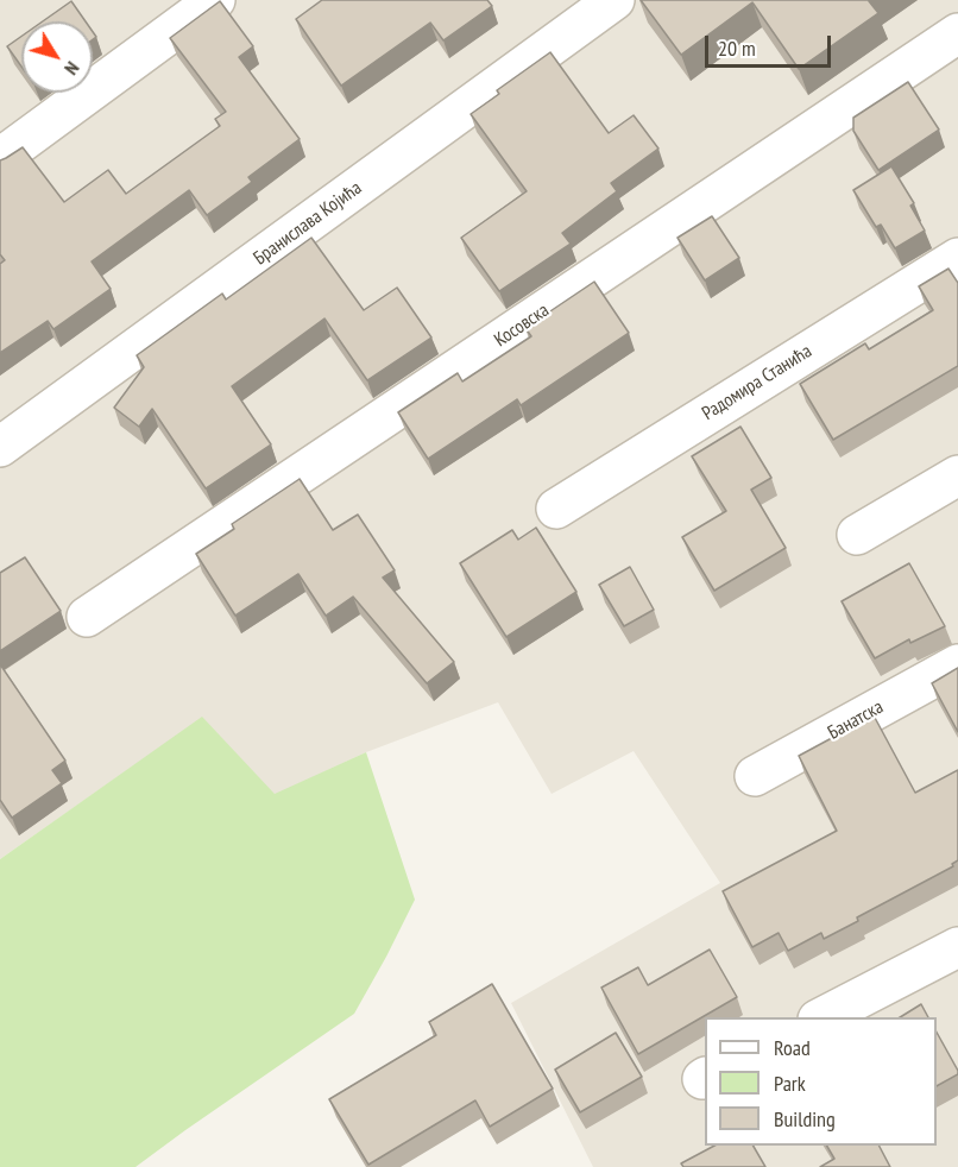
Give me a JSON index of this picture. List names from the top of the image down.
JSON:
{
  "streets": {
    "street": [
      "Бранислава Којића",
      "Косовска",
      "Радомира Станића",
      "Банатска"
    ]
  },
  "legend": ["Road", "Park", "Building"],
  "scale_bar": "20 m",
  "north": "bottom right"
}
